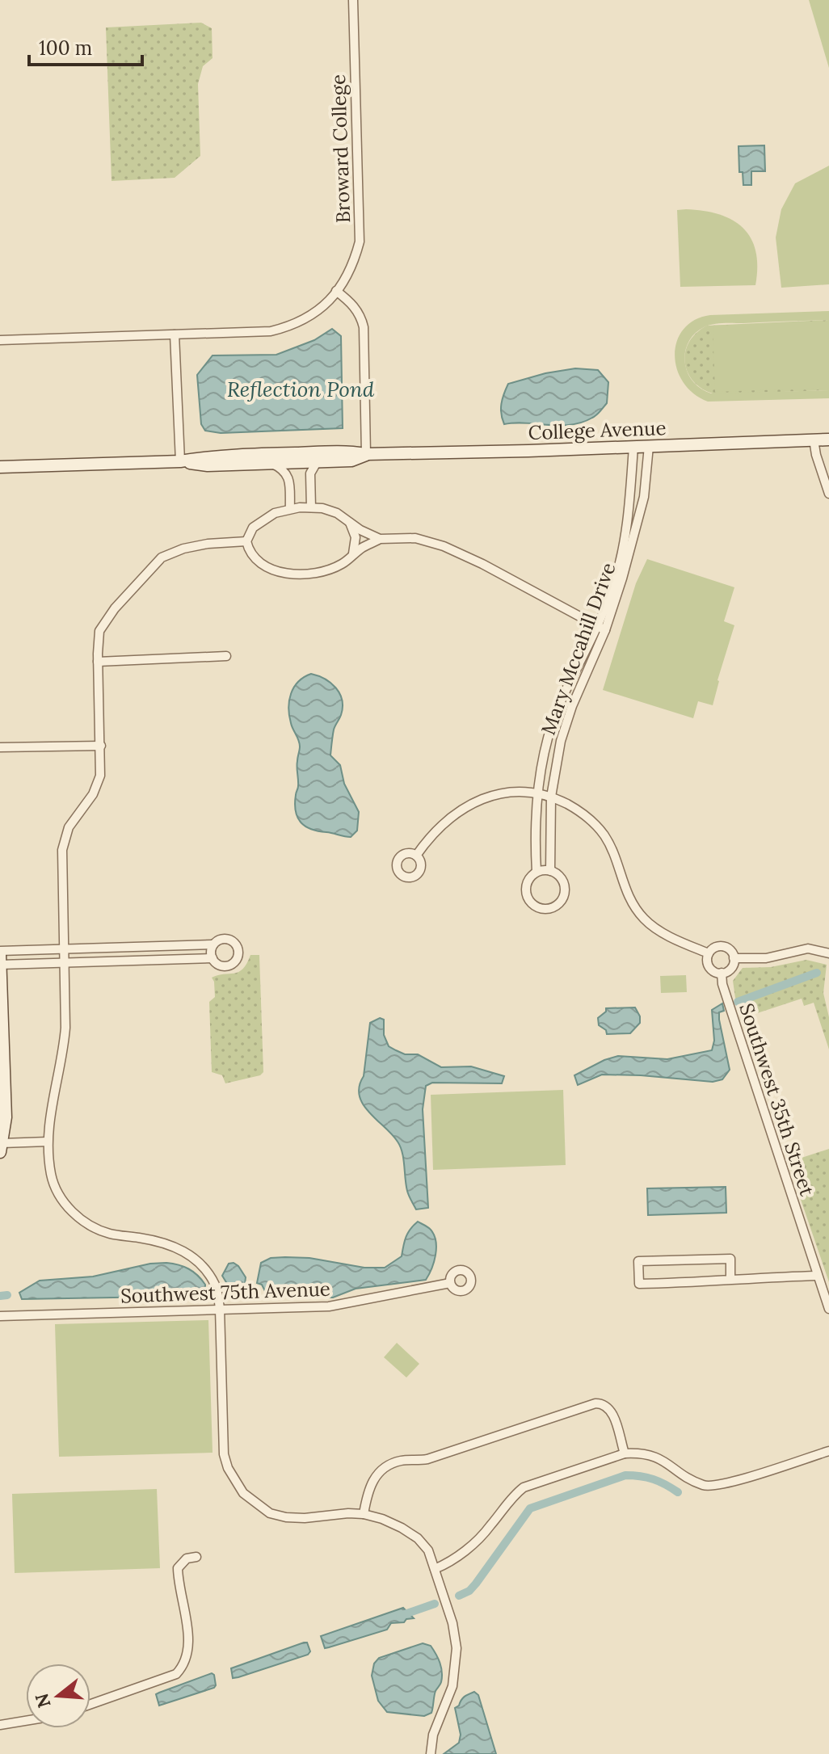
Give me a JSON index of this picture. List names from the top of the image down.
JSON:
{
  "streets": {
    "street": [
      "Broward College",
      "College Avenue",
      "Mary Mccahill Drive",
      "Southwest 35th Street",
      "Southwest 75th Avenue"
    ]
  },
  "crossings": [
    ["College Avenue", "Mary Mccahill Drive"]
  ],
  "water": ["Reflection Pond"],
  "scale_bar": "100 m",
  "north": "left"
}
